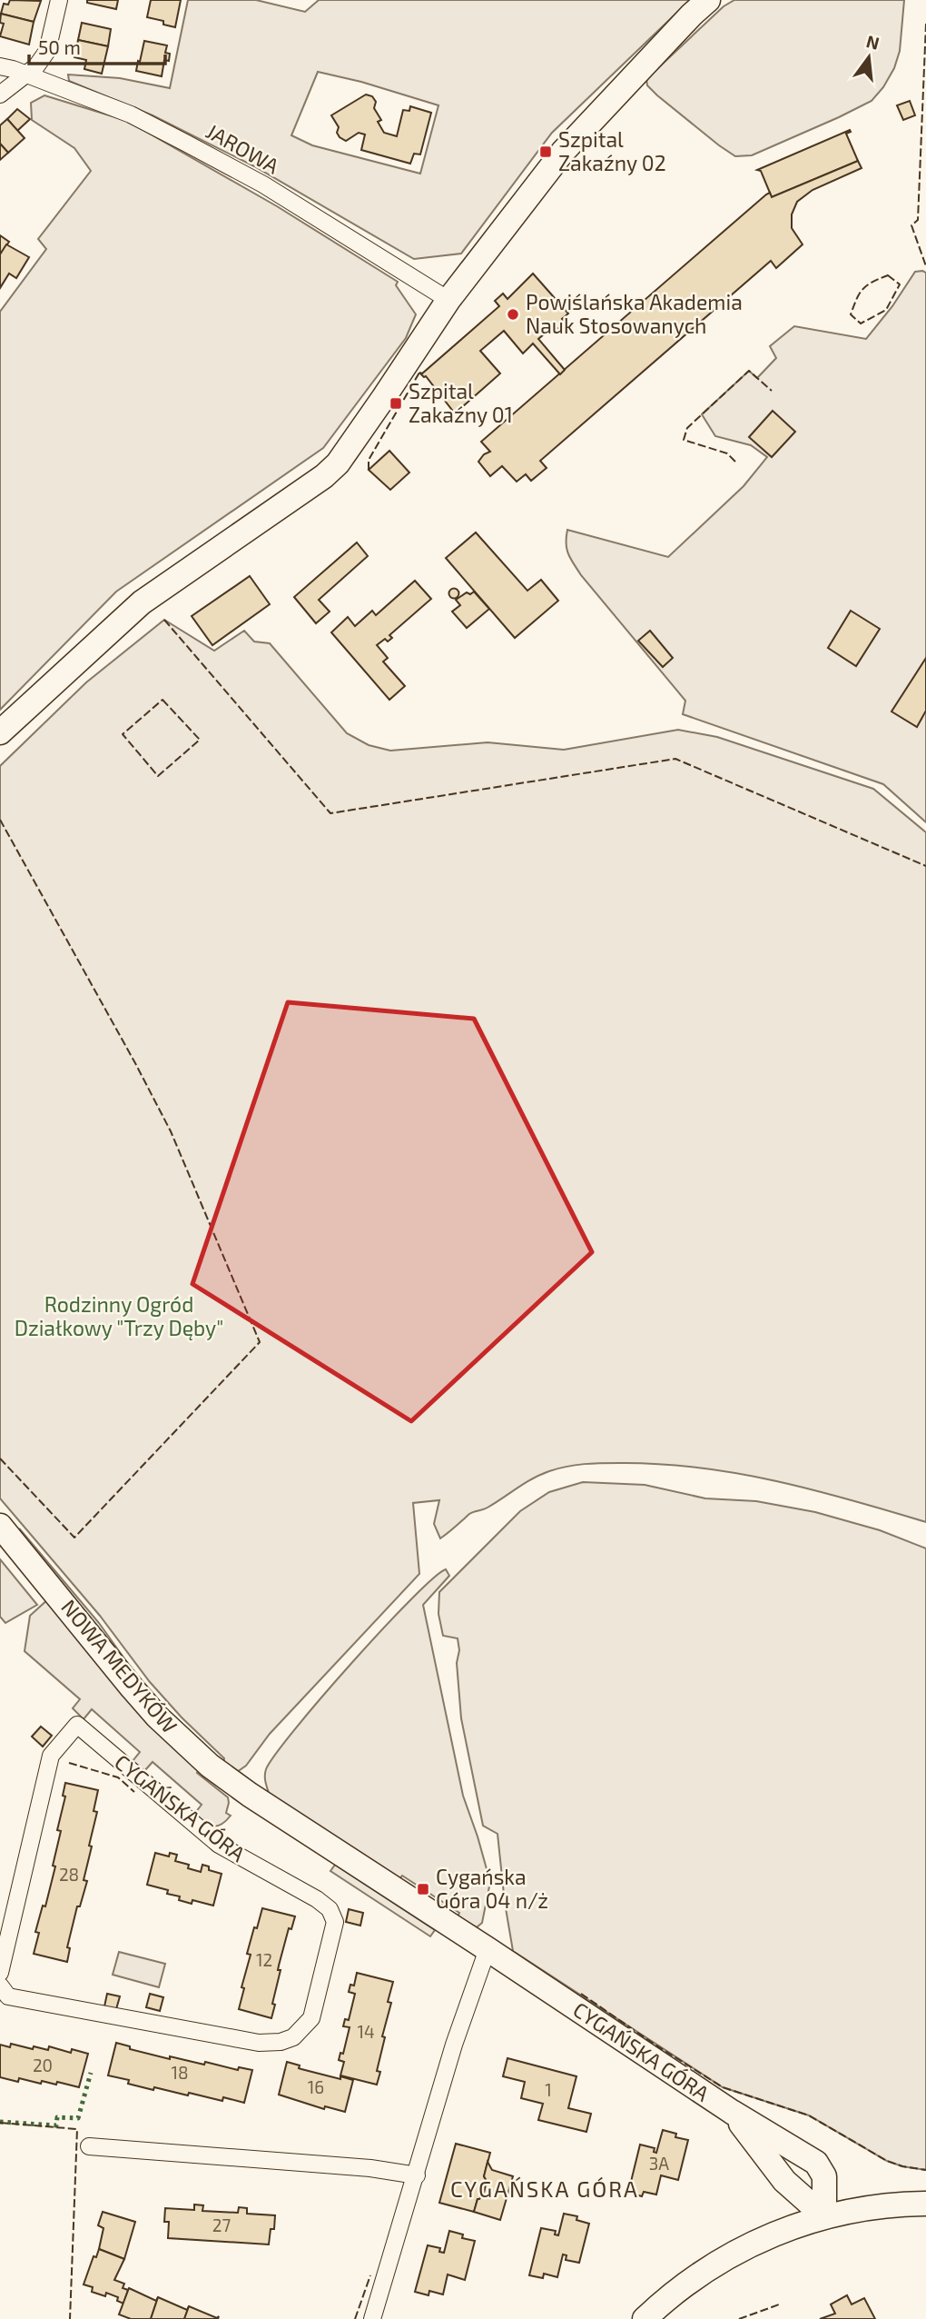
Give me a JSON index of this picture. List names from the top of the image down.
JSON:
{
  "streets": {
    "street": ["JAROWA", "NOWA MEDYKÓW", "CYGAŃSKA GÓRA"]
  },
  "crossings": [
    ["NOWA MEDYKÓW", "CYGAŃSKA GÓRA"]
  ],
  "districts": ["CYGAŃSKA GÓRA"],
  "parks": ["Rodzinny Ogród Działkowy \"Trzy Dęby\""],
  "places": {
    "transit": ["Szpital Zakaźny 02", "Szpital Zakaźny 01", "Cygańska Góra 04 n/ż"],
    "other": ["Powiślańska Akademia Nauk Stosowanych"]
  },
  "house_numbers": [
    "28",
    "12",
    "14",
    "20",
    "18",
    "16",
    "1",
    "3A",
    "27"
  ],
  "scale_bar": "50 m",
  "north": "top"
}
